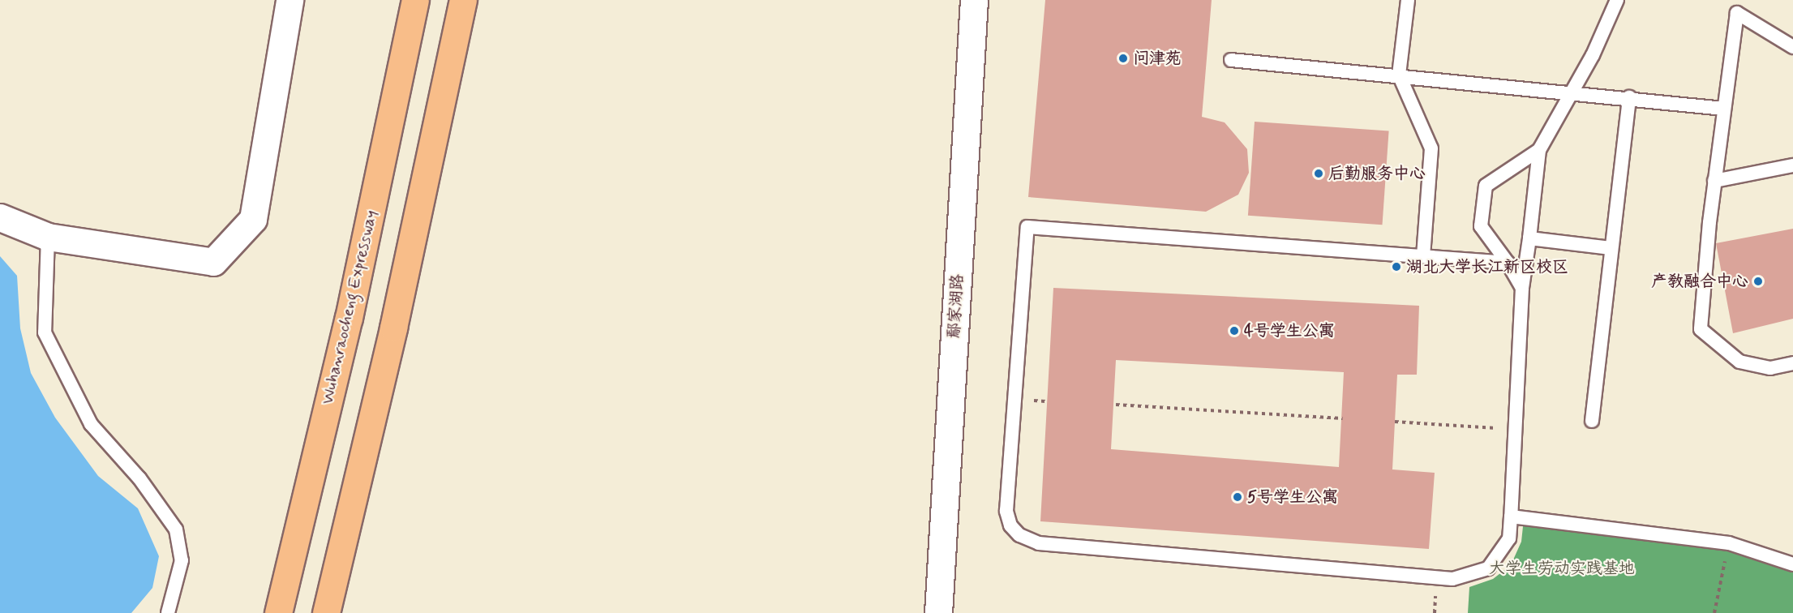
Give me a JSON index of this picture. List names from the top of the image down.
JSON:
{
  "streets": {
    "highway": ["Wuhanraocheng Expressway"],
    "street": ["鄢家湖路"]
  },
  "parks": ["大学生劳动实践基地"],
  "places": [
    "问津苑",
    "后勤服务中心",
    "湖北大学长江新区校区",
    "产教融合中心",
    "4号学生公寓",
    "5号学生公寓"
  ]
}
